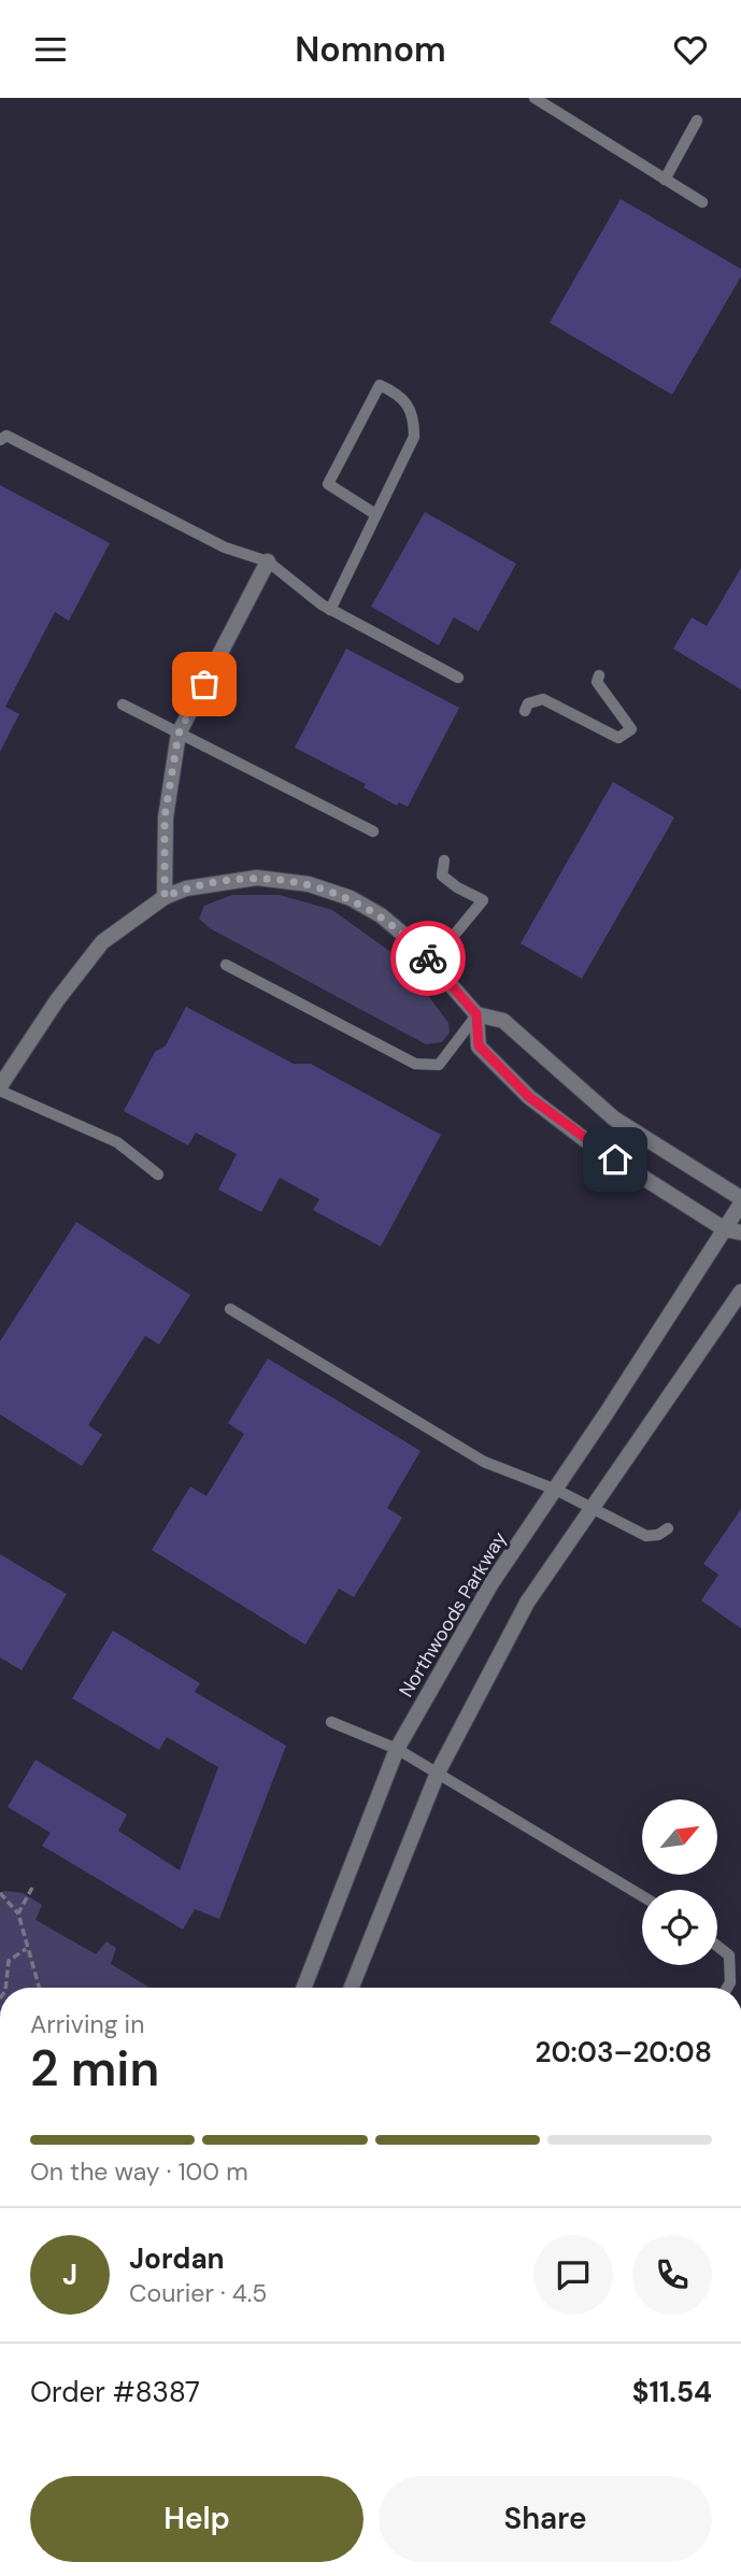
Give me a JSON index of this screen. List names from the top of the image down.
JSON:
{
  "streets": {
    "street": ["Northwoods Parkway"]
  },
  "north": "top right",
  "page": {
    "header": "Nomnom",
    "heading": ["2 min", "Arriving in", "20:03–20:08"],
    "panel": [
      "Jordan",
      "Courier · 4.5",
      "Order #8387",
      "$11.54"
    ],
    "bar": "On the way · 100 m",
    "round": "J",
    "buttons": ["Help", "Share"]
  }
}
